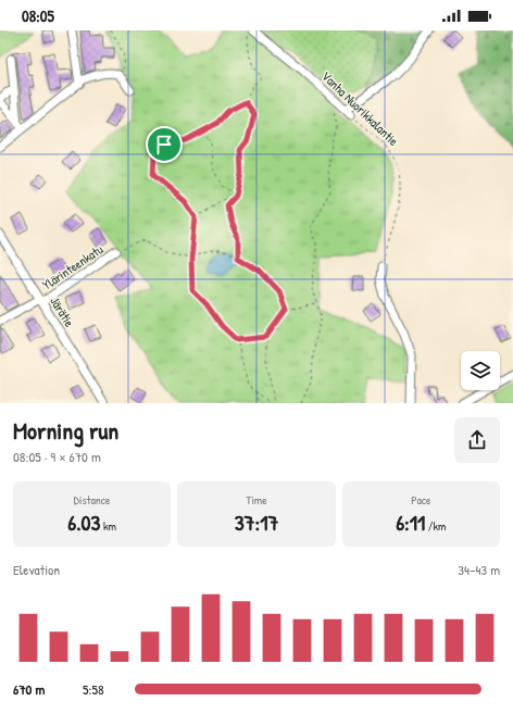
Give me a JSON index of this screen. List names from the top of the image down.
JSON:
{
  "streets": {
    "street": ["Vanha Nuorikkalantie", "Ylärinteenkatu", "Järätie"]
  },
  "crossings": [
    ["Ylärinteenkatu", "Järätie"]
  ],
  "page": {
    "status": "08:05",
    "heading": ["Morning run", "08:05 · 9 × 670 m"],
    "stats": [
      ["Distance", "6.03 km"],
      ["Time", "37:17"],
      ["Pace", "6:11 /km"]
    ],
    "chart": ["Elevation", "34–43 m"],
    "list": [
      {
        "name": "670 m",
        "note": "5:58"
      }
    ]
  }
}
